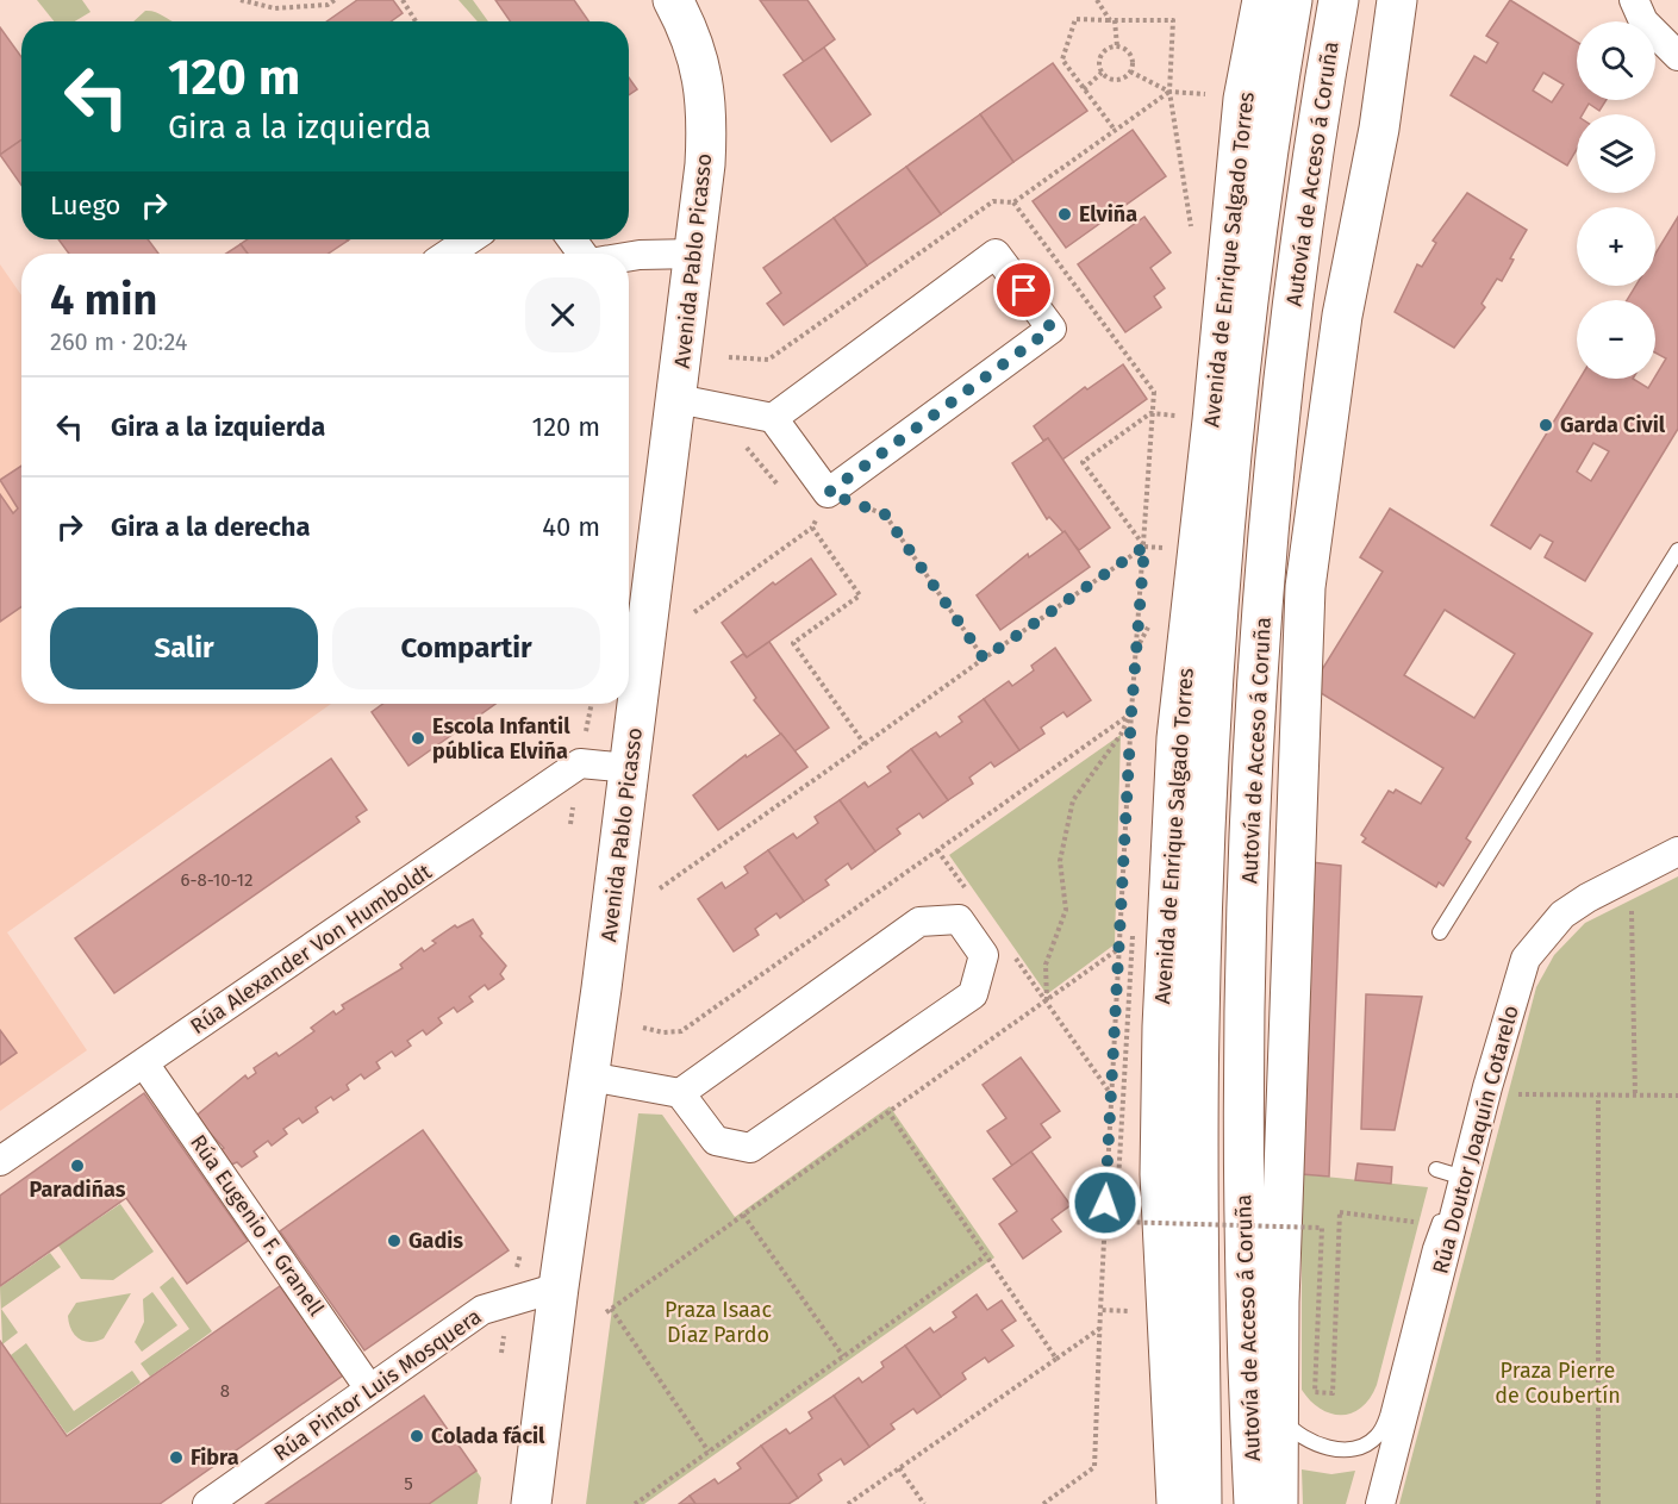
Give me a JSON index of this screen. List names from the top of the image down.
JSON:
{
  "streets": {
    "main road": ["Autovía de Acceso á Coruña", "Avenida de Enrique Salgado Torres", "Avenida Pablo Picasso"],
    "street": [
      "Rúa Alexander Von Humboldt",
      "Rúa Doutor Joaquín Cotarelo",
      "Rúa Eugenio F. Granell",
      "Rúa Pintor Luis Mosquera"
    ]
  },
  "crossings": [
    ["Avenida Pablo Picasso", "Rúa Alexander Von Humboldt"],
    ["Avenida Pablo Picasso", "Rúa Pintor Luis Mosquera"],
    ["Rúa Alexander Von Humboldt", "Rúa Eugenio F. Granell"],
    ["Rúa Eugenio F. Granell", "Rúa Pintor Luis Mosquera"]
  ],
  "parks": ["Praza Isaac Díaz Pardo", "Praza Pierre de Coubertín"],
  "places": [
    "Elviña",
    "Garda Civil",
    "Escola Infantil pública Elviña",
    "Paradiñas",
    "Gadis",
    "Colada fácil",
    "Fibra"
  ],
  "house_numbers": ["6-8-10-12", "8", "5"],
  "page": {
    "map_buttons": ["+", "−"],
    "turn": ["120 m", "Gira a la izquierda"],
    "then": "Luego",
    "heading": ["4 min", "260 m · 20:24"],
    "list": [
      {
        "name": "Gira a la izquierda",
        "value": "120 m"
      },
      {
        "name": "Gira a la derecha",
        "value": "40 m"
      }
    ],
    "buttons": ["Salir", "Compartir"]
  }
}
